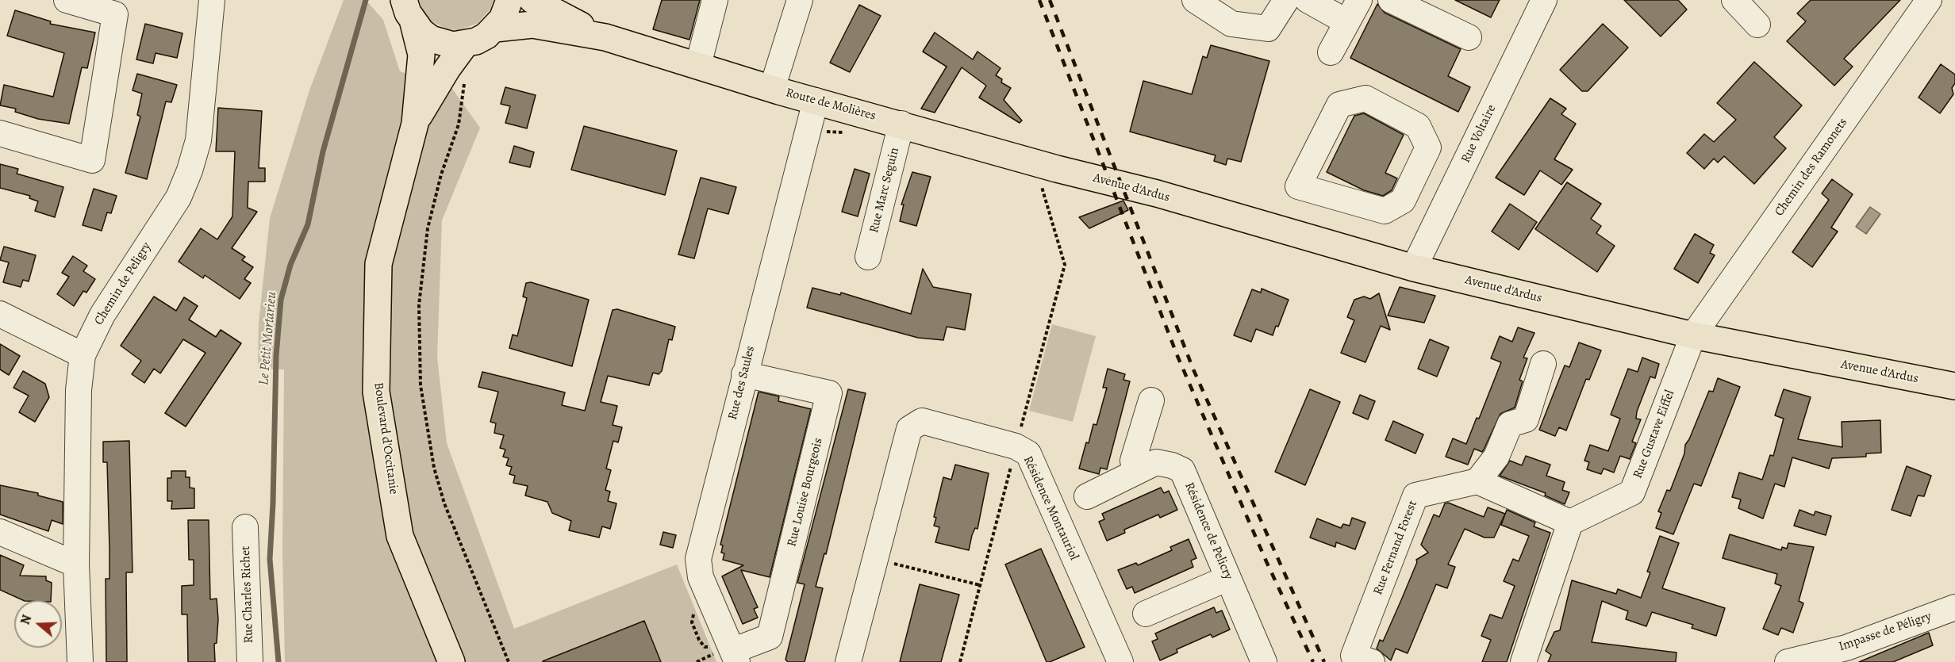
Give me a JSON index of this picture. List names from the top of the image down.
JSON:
{
  "streets": {
    "main road": ["Route de Molières", "Avenue d'Ardus", "Boulevard d'Occitanie"],
    "street": [
      "Rue Voltaire",
      "Chemin des Ramonets",
      "Rue Marc Seguin",
      "Chemin de Peligry",
      "Rue des Saules",
      "Rue Gustave Eiffel",
      "Rue Louise Bourgeois",
      "Résidence Montauriol",
      "Résidence de Pelicry",
      "Rue Fernand Forest",
      "Rue Charles Richet",
      "Impasse de Péligry"
    ]
  },
  "crossings": [
    ["Route de Molières", "Avenue d'Ardus"],
    ["Route de Molières", "Rue Marc Seguin"],
    ["Route de Molières", "Rue des Saules"],
    ["Rue Voltaire", "Avenue d'Ardus"],
    ["Chemin des Ramonets", "Avenue d'Ardus"],
    ["Chemin des Ramonets", "Rue Gustave Eiffel"],
    ["Avenue d'Ardus", "Rue Gustave Eiffel"],
    ["Rue des Saules", "Rue Louise Bourgeois"]
  ],
  "water": ["Le Petit Mortarieu"],
  "north": "left"
}
